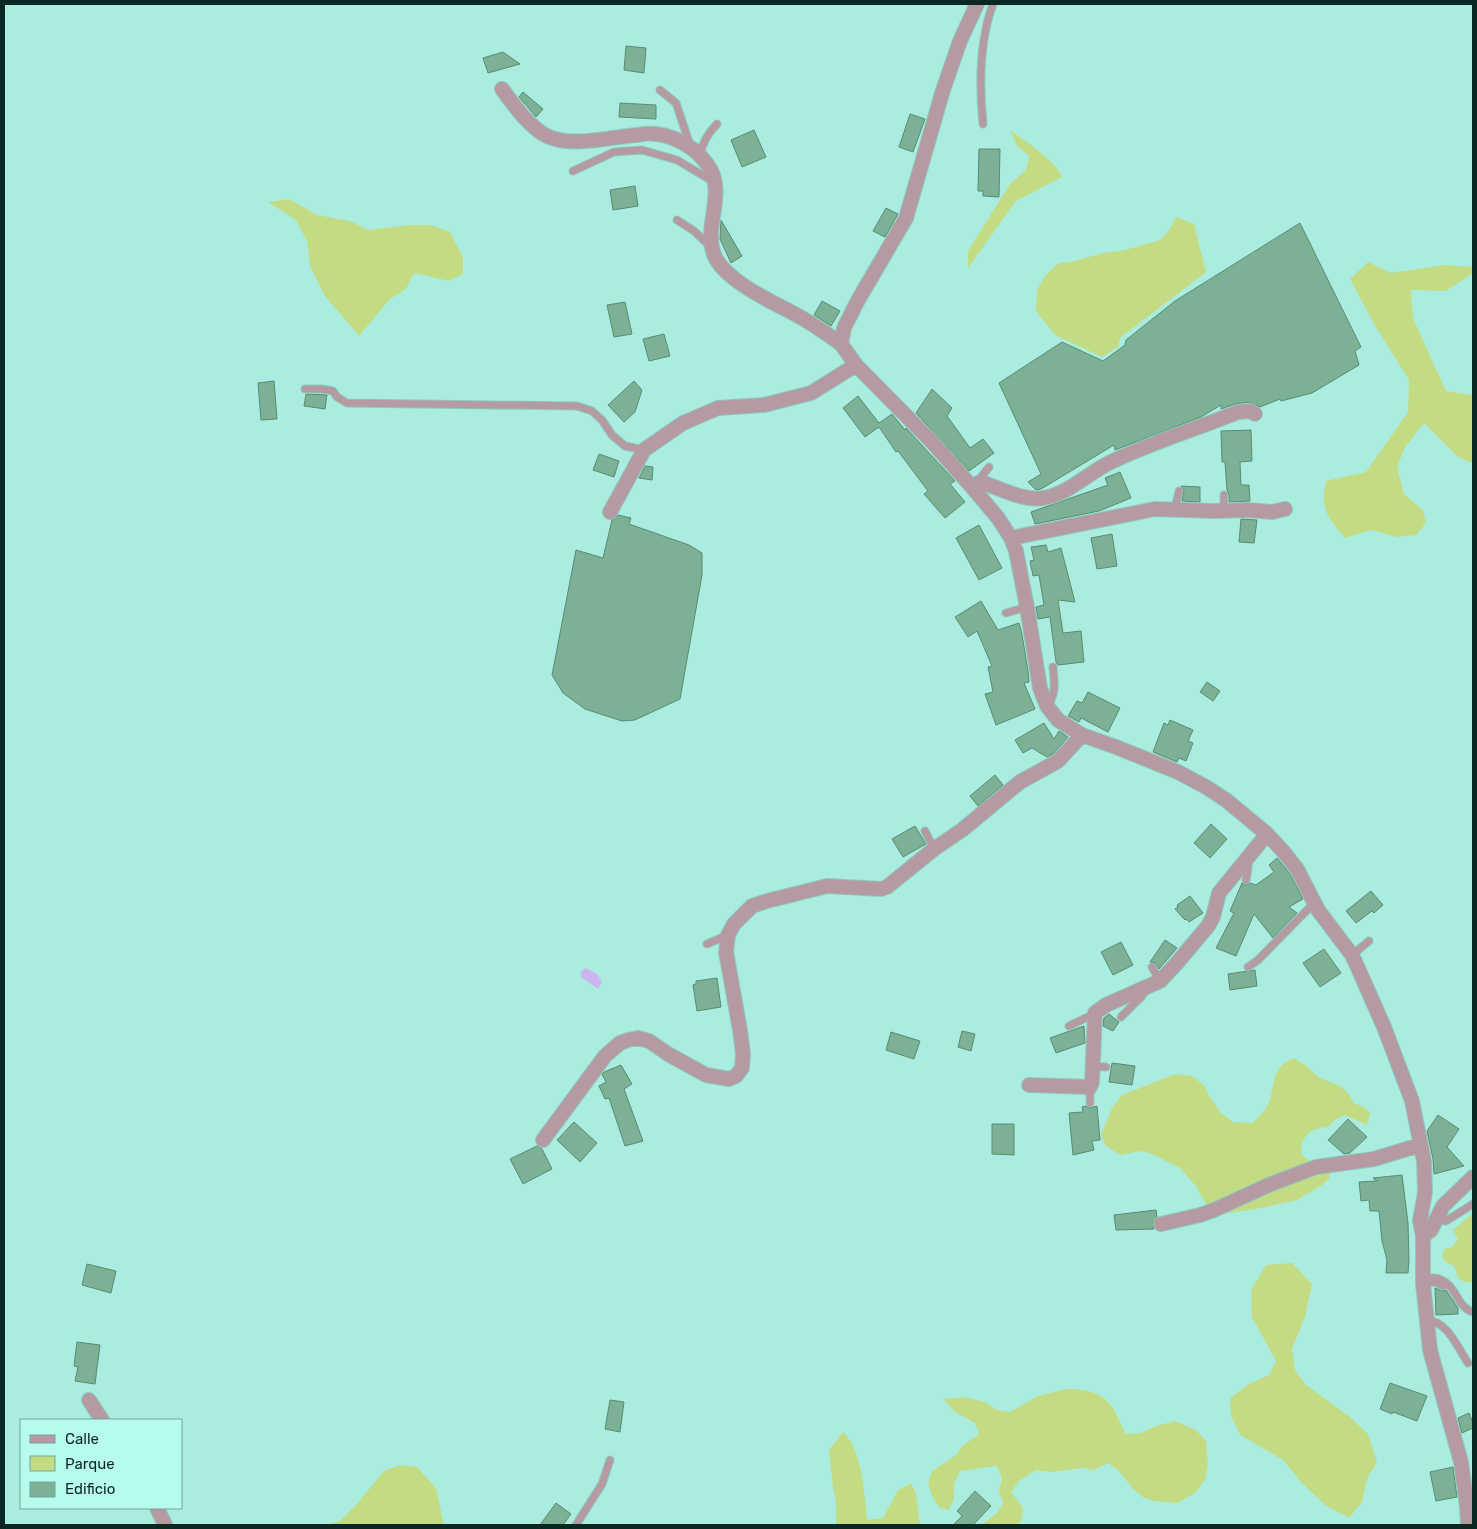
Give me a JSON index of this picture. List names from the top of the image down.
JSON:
{
  "legend": ["Calle", "Parque", "Edificio"]
}
